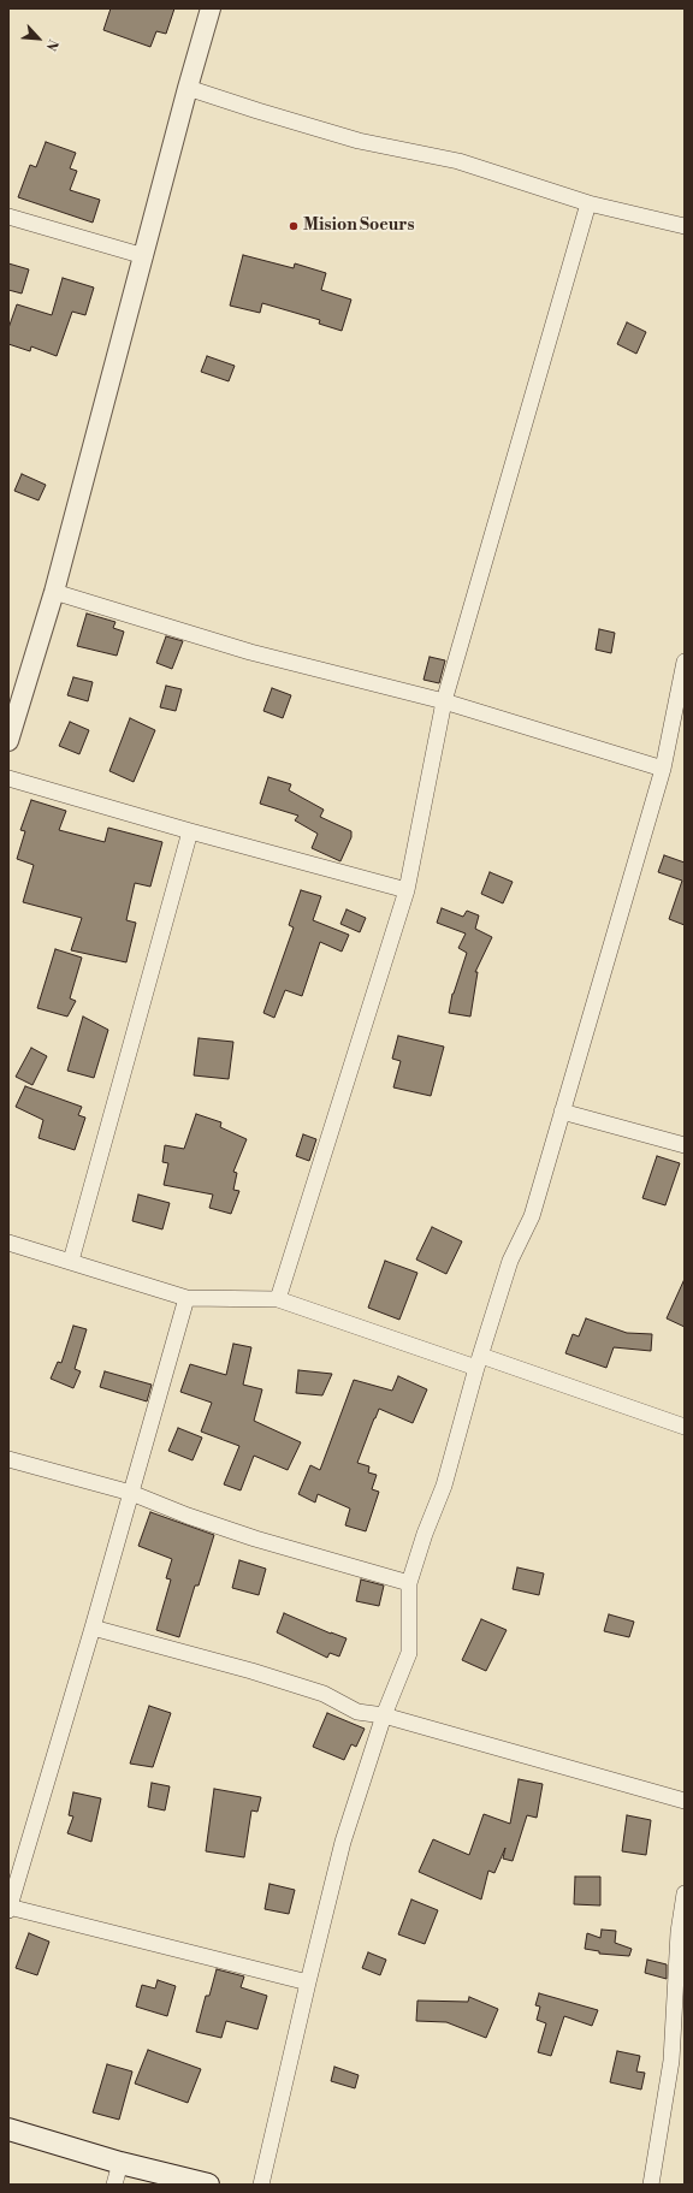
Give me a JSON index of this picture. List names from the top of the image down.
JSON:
{
  "places": ["Mision Soeurs"],
  "north": "bottom right"
}
